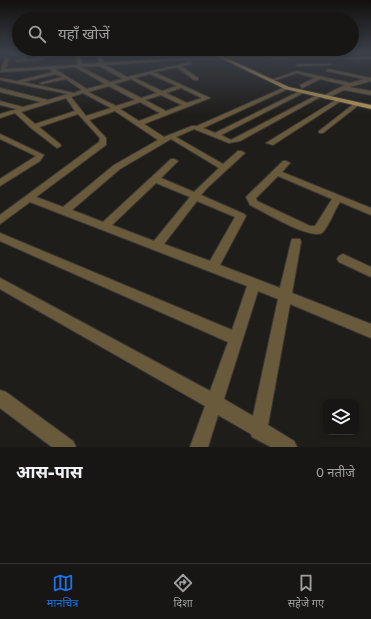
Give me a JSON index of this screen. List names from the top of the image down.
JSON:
{
  "page": {
    "search": "यहाँ खोजें",
    "heading": ["आस-पास", "0 नतीजे"],
    "nav": ["मानचित्र", "दिशा", "सहेजे गए"]
  }
}
